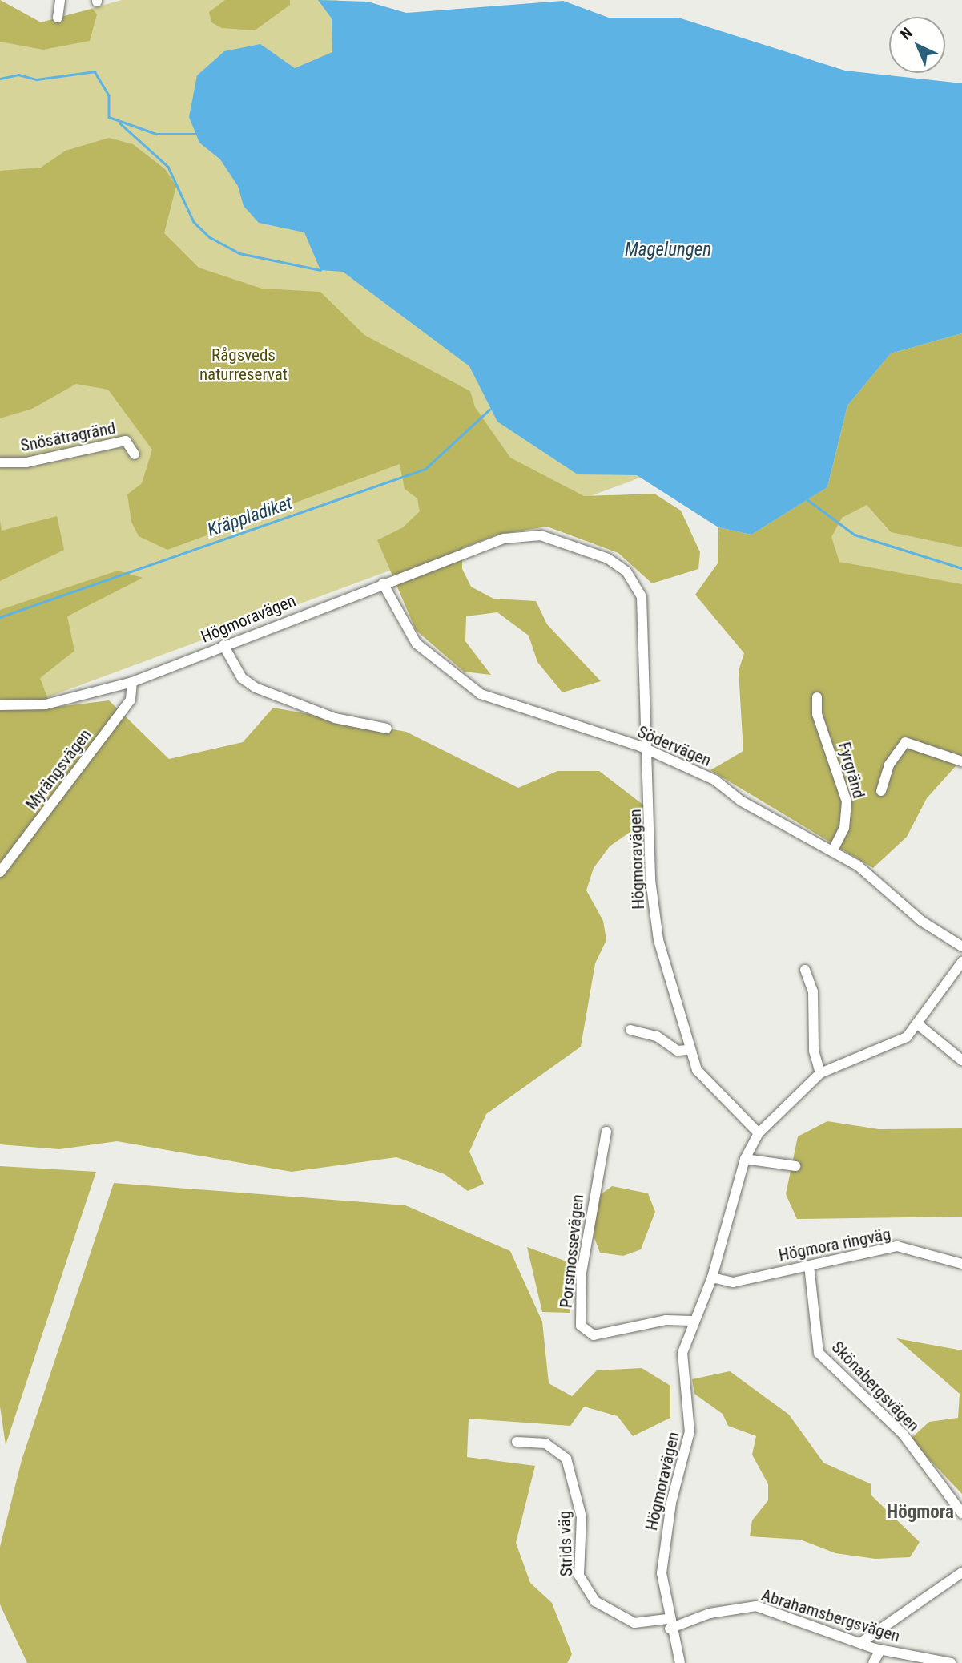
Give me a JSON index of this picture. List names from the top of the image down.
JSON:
{
  "streets": {
    "street": [
      "Snösätragränd",
      "Högmoravägen",
      "Södervägen",
      "Myrängsvägen",
      "Fyrgränd",
      "Högmora ringväg",
      "Porsmossevägen",
      "Skönabergsvägen",
      "Strids väg",
      "Abrahamsbergsvägen"
    ]
  },
  "crossings": [
    ["Högmoravägen", "Södervägen"],
    ["Högmoravägen", "Myrängsvägen"],
    ["Högmoravägen", "Högmora ringväg"],
    ["Högmoravägen", "Porsmossevägen"],
    ["Högmoravägen", "Strids väg"],
    ["Högmoravägen", "Abrahamsbergsvägen"],
    ["Södervägen", "Fyrgränd"],
    ["Högmora ringväg", "Skönabergsvägen"],
    ["Strids väg", "Abrahamsbergsvägen"]
  ],
  "districts": ["Högmora"],
  "water": ["Magelungen", "Kräppladiket"],
  "parks": ["Rågsveds naturreservat"],
  "north": "top left"
}
